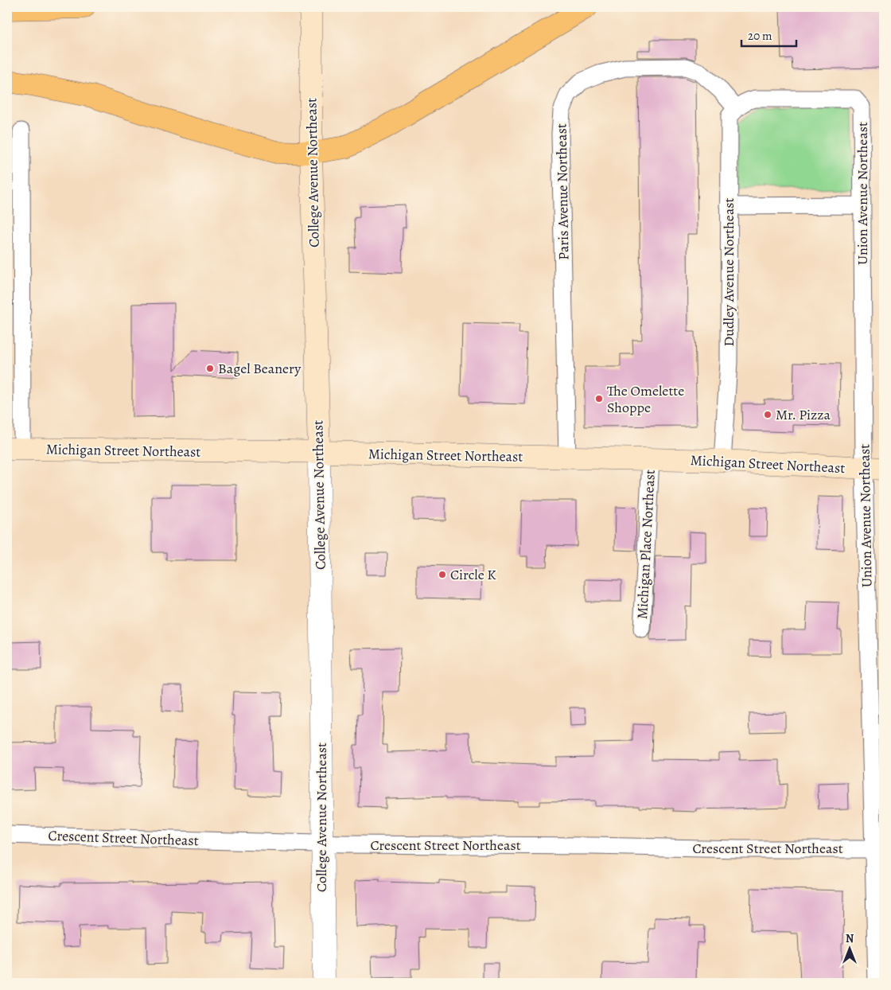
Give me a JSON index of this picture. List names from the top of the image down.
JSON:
{
  "streets": {
    "main road": ["College Avenue Northeast", "Michigan Street Northeast"],
    "street": [
      "Paris Avenue Northeast",
      "Union Avenue Northeast",
      "Dudley Avenue Northeast",
      "Michigan Place Northeast",
      "Crescent Street Northeast"
    ]
  },
  "crossings": [
    ["College Avenue Northeast", "Michigan Street Northeast"],
    ["College Avenue Northeast", "Crescent Street Northeast"],
    ["Paris Avenue Northeast", "Union Avenue Northeast"],
    ["Paris Avenue Northeast", "Dudley Avenue Northeast"],
    ["Paris Avenue Northeast", "Michigan Street Northeast"],
    ["Union Avenue Northeast", "Dudley Avenue Northeast"],
    ["Union Avenue Northeast", "Michigan Street Northeast"],
    ["Union Avenue Northeast", "Crescent Street Northeast"],
    ["Dudley Avenue Northeast", "Michigan Street Northeast"],
    ["Michigan Street Northeast", "Michigan Place Northeast"]
  ],
  "places": [
    "Bagel Beanery",
    "The Omelette Shoppe",
    "Mr. Pizza",
    "Circle K"
  ],
  "scale_bar": "20 m",
  "north": "top"
}
